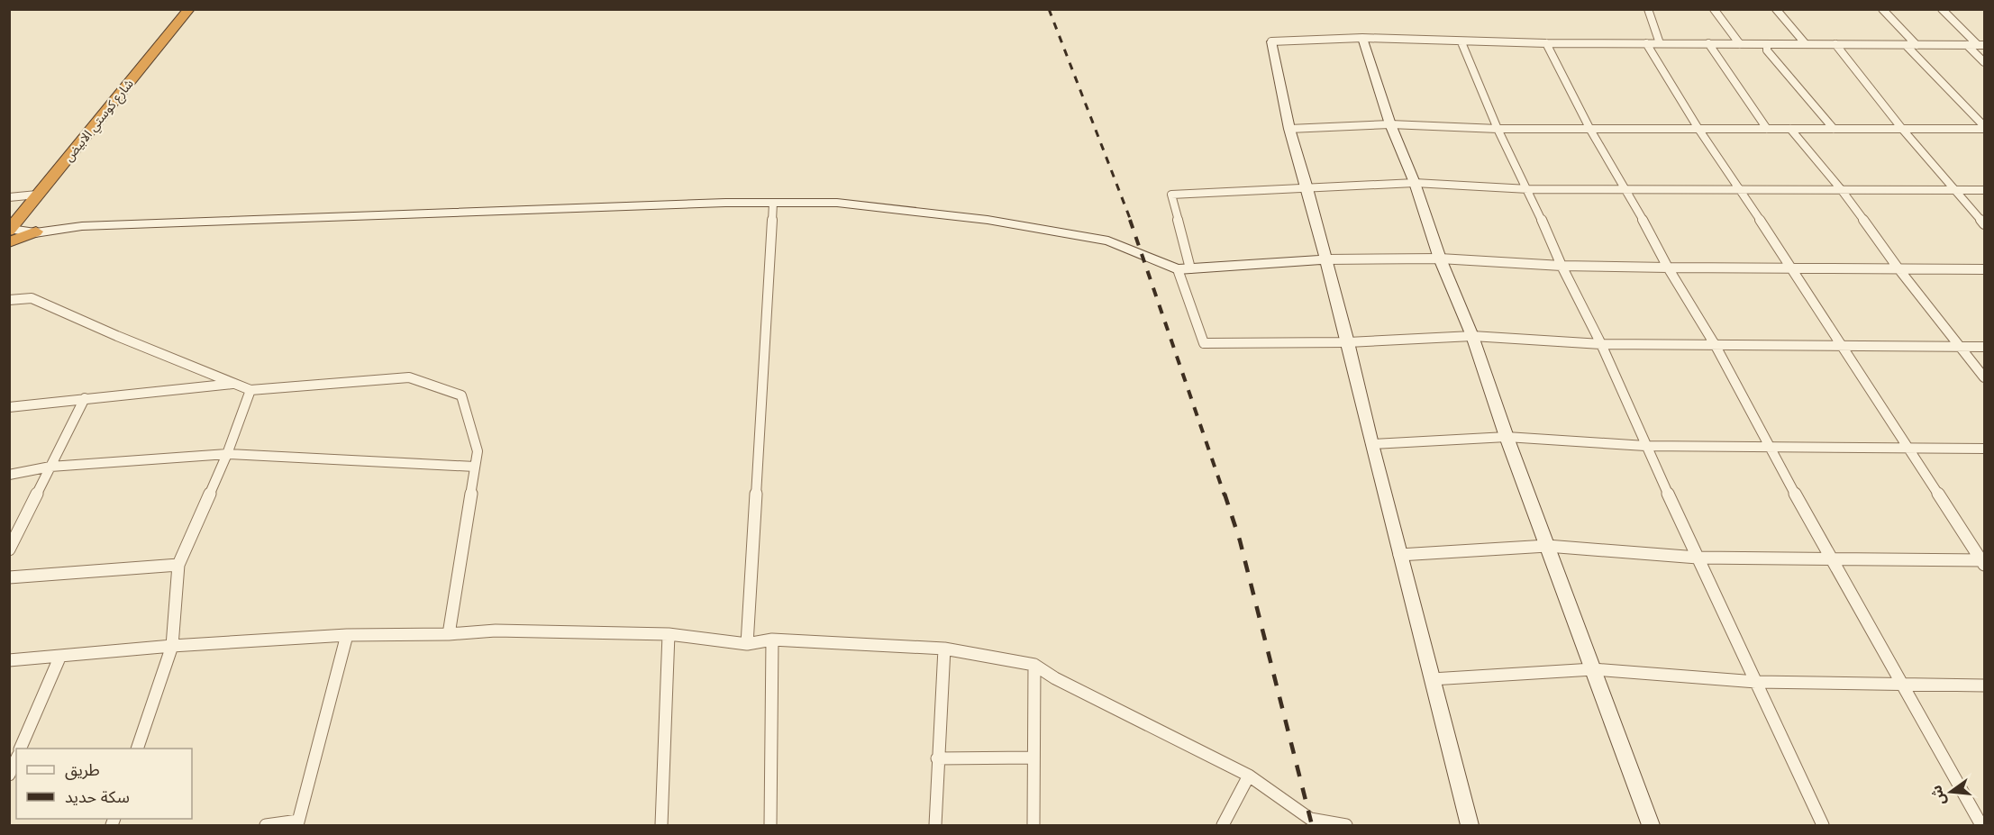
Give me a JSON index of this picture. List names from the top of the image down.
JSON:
{
  "streets": {
    "highway": ["شارع كوستي الابيض"]
  },
  "legend": ["طريق", "سكة حديد"],
  "north": "left"
}
